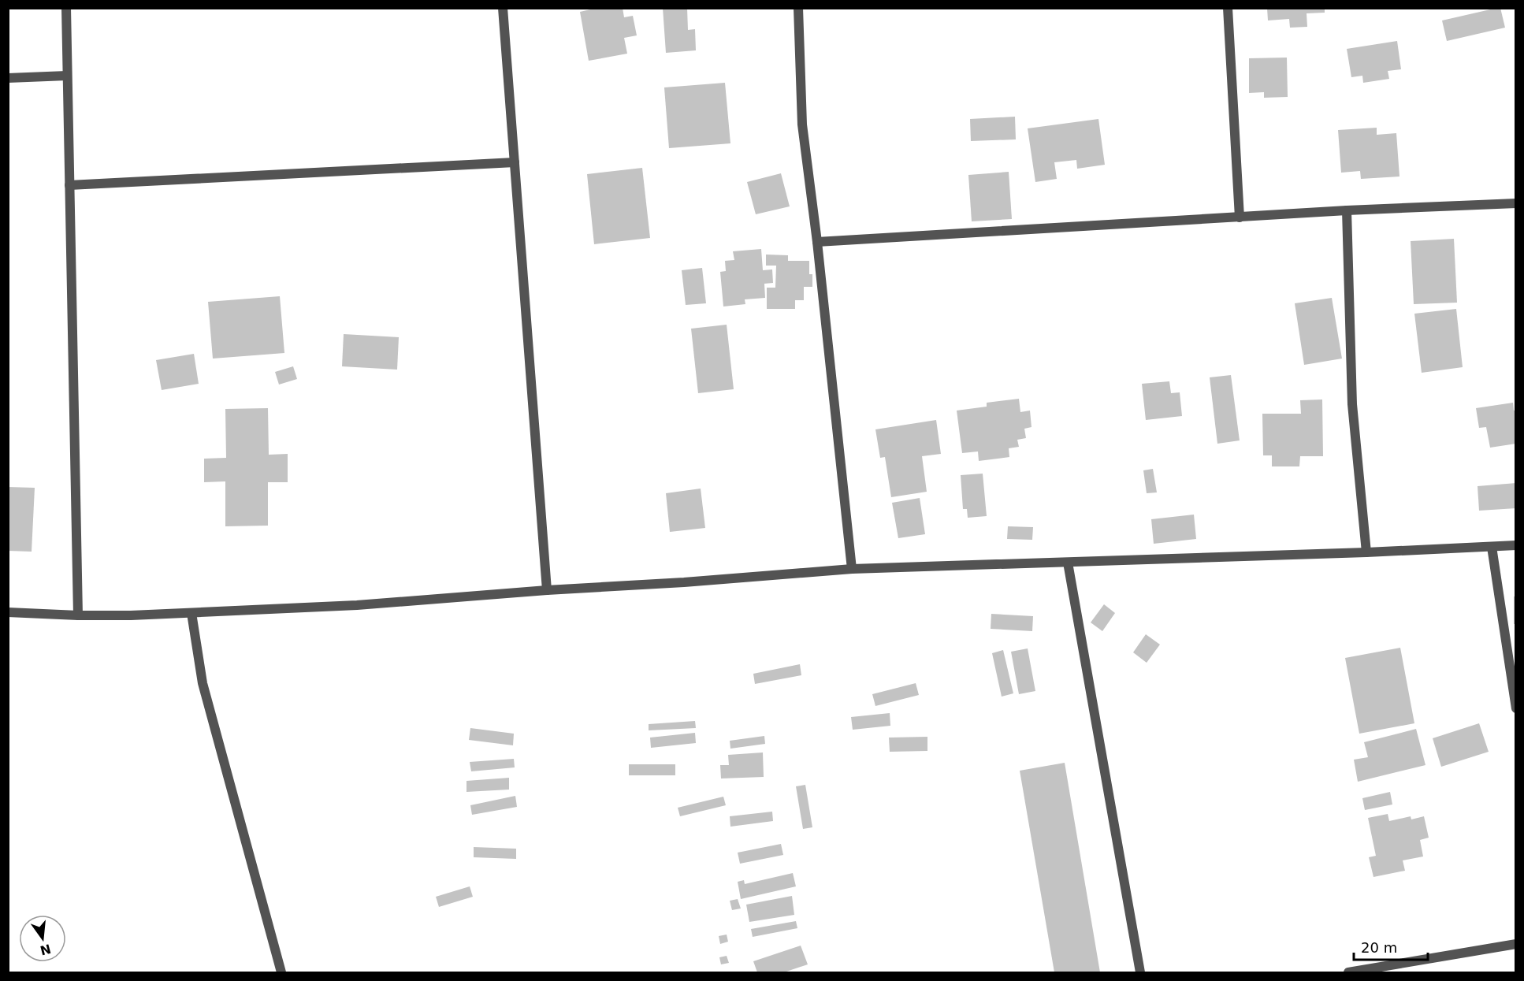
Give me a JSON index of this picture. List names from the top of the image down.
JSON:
{
  "scale_bar": "20 m",
  "north": "bottom"
}
